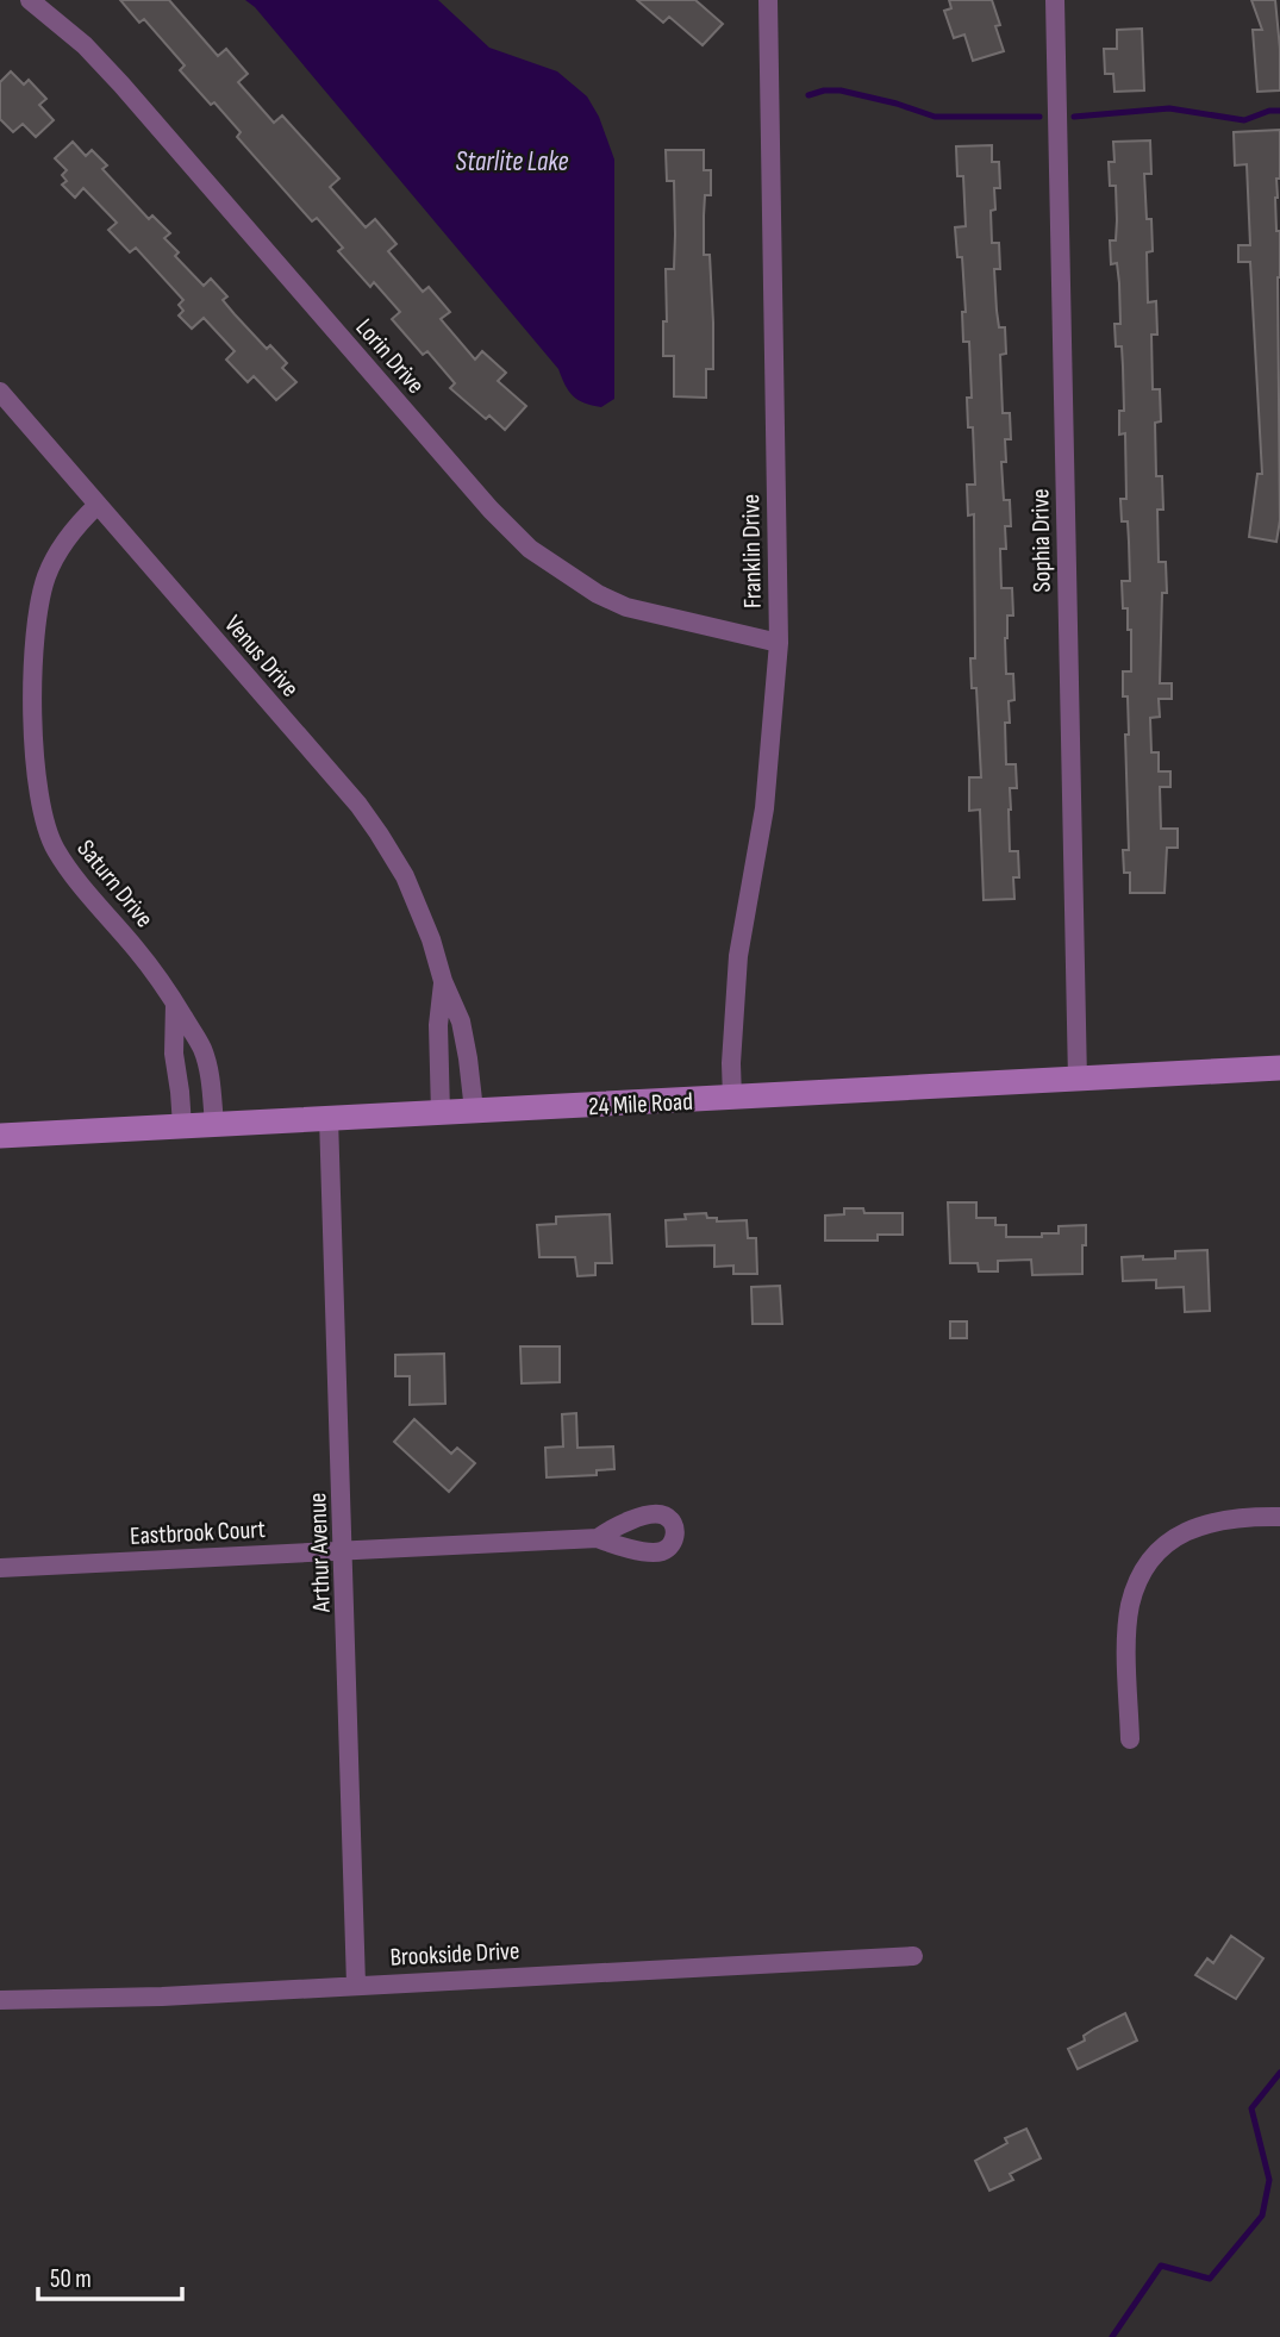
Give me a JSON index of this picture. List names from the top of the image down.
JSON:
{
  "streets": {
    "street": [
      "Lorin Drive",
      "Sophia Drive",
      "Franklin Drive",
      "Venus Drive",
      "Saturn Drive",
      "24 Mile Road",
      "Eastbrook Court",
      "Arthur Avenue",
      "Brookside Drive"
    ]
  },
  "crossings": [
    ["Lorin Drive", "Franklin Drive"],
    ["Sophia Drive", "24 Mile Road"],
    ["Franklin Drive", "24 Mile Road"],
    ["Venus Drive", "Saturn Drive"],
    ["Venus Drive", "24 Mile Road"],
    ["Saturn Drive", "24 Mile Road"],
    ["24 Mile Road", "Arthur Avenue"],
    ["Eastbrook Court", "Arthur Avenue"],
    ["Arthur Avenue", "Brookside Drive"]
  ],
  "water": ["Starlite Lake"],
  "scale_bar": "50 m"
}
